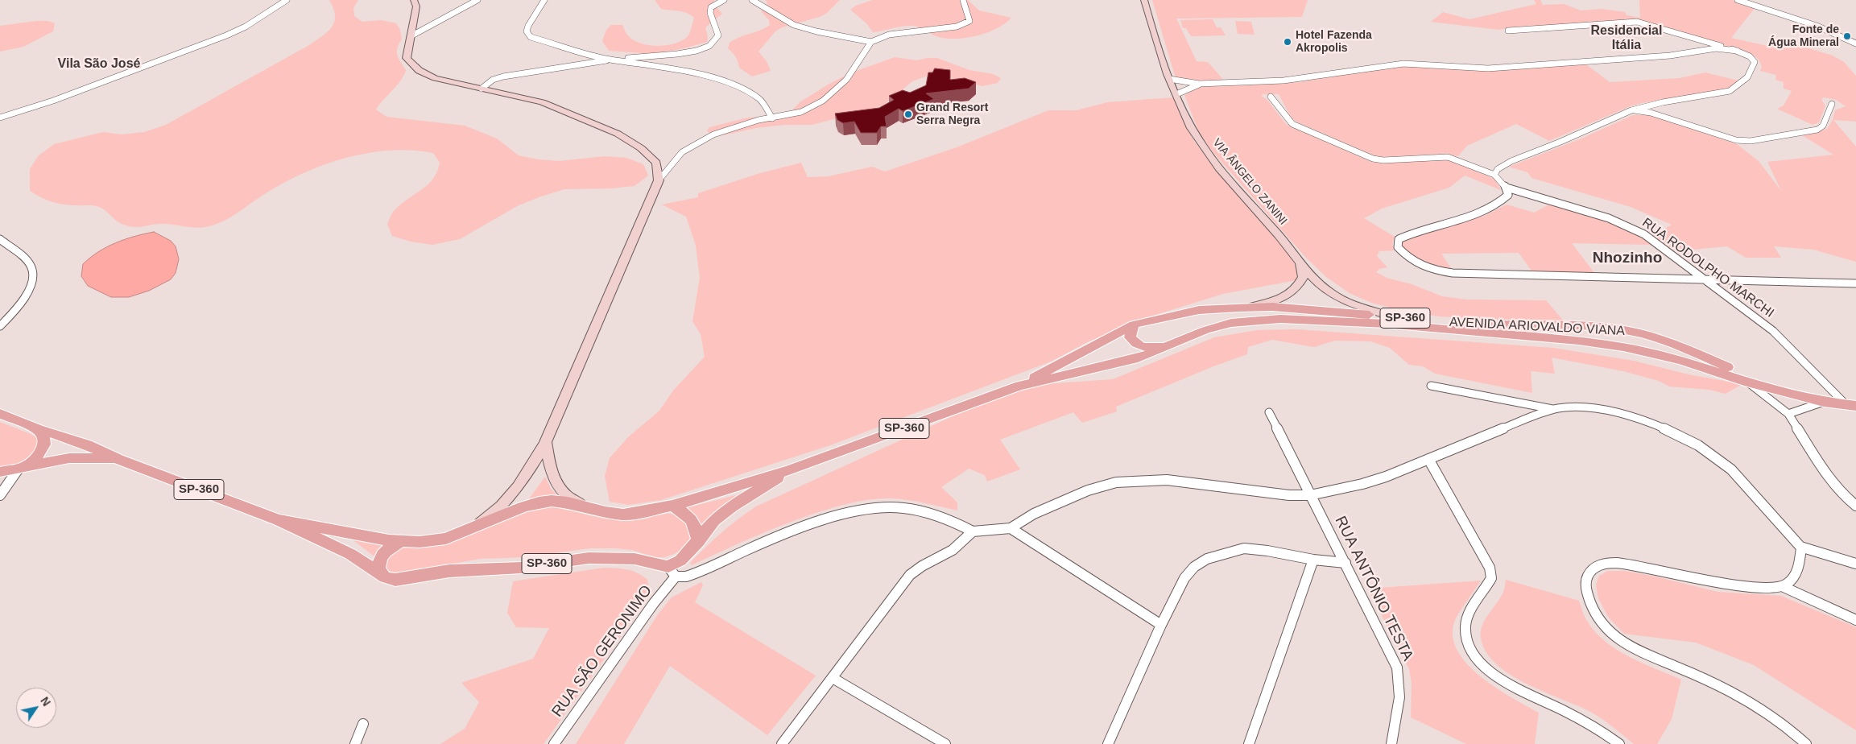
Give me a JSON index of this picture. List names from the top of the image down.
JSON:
{
  "streets": {
    "main road": ["SP-360", "AVENIDA ARIOVALDO VIANA"],
    "street": [
      "VIA ÂNGELO ZANINI",
      "RUA RODOLPHO MARCHI",
      "RUA ANTÔNIO TESTA",
      "RUA SÃO GERONIMO"
    ]
  },
  "crossings": [
    ["VIA ÂNGELO ZANINI", "AVENIDA ARIOVALDO VIANA"],
    ["RUA RODOLPHO MARCHI", "SP-360"],
    ["SP-360", "AVENIDA ARIOVALDO VIANA"],
    ["SP-360", "RUA SÃO GERONIMO"]
  ],
  "districts": ["Residencial Itália", "Vila São José", "Nhozinho"],
  "places": ["Fonte de Água Mineral", "Hotel Fazenda Akropolis", "Grand Resort Serra Negra"],
  "north": "top right"
}
